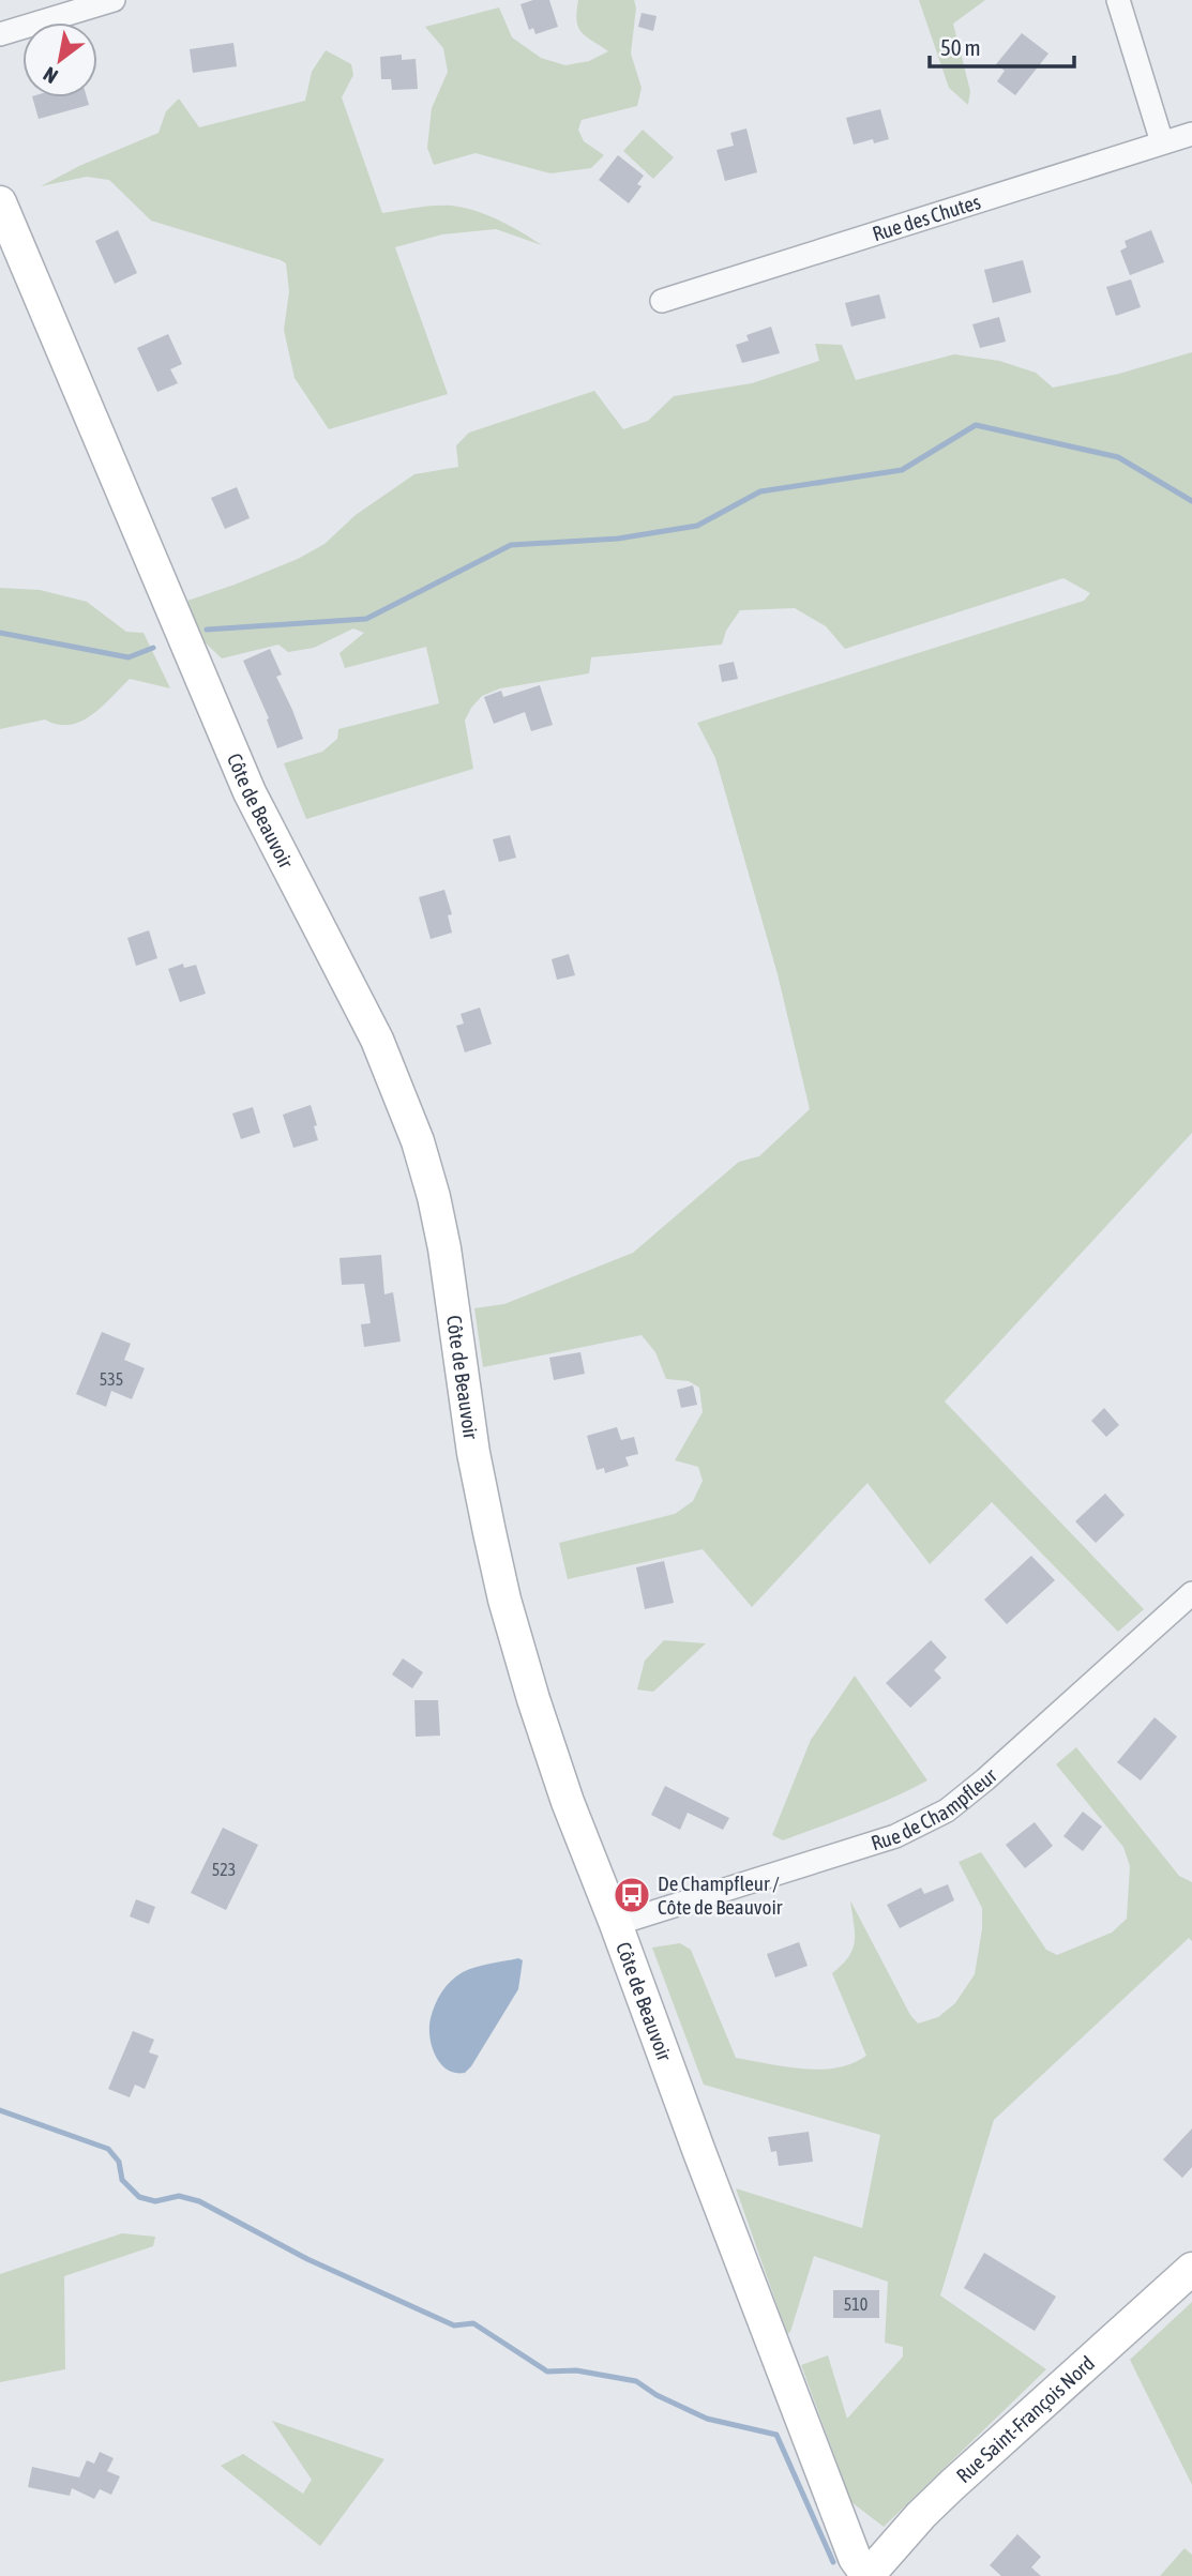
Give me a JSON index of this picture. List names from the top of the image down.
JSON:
{
  "streets": {
    "street": [
      "Rue des Chutes",
      "Côte de Beauvoir",
      "Rue de Champfleur",
      "Rue Saint-François Nord"
    ]
  },
  "crossings": [
    ["Côte de Beauvoir", "Rue de Champfleur"],
    ["Côte de Beauvoir", "Rue Saint-François Nord"]
  ],
  "places": {
    "bus stop": ["De Champfleur / Côte de Beauvoir"]
  },
  "house_numbers": ["535", "523", "510"],
  "scale_bar": "50 m",
  "north": "bottom left"
}
